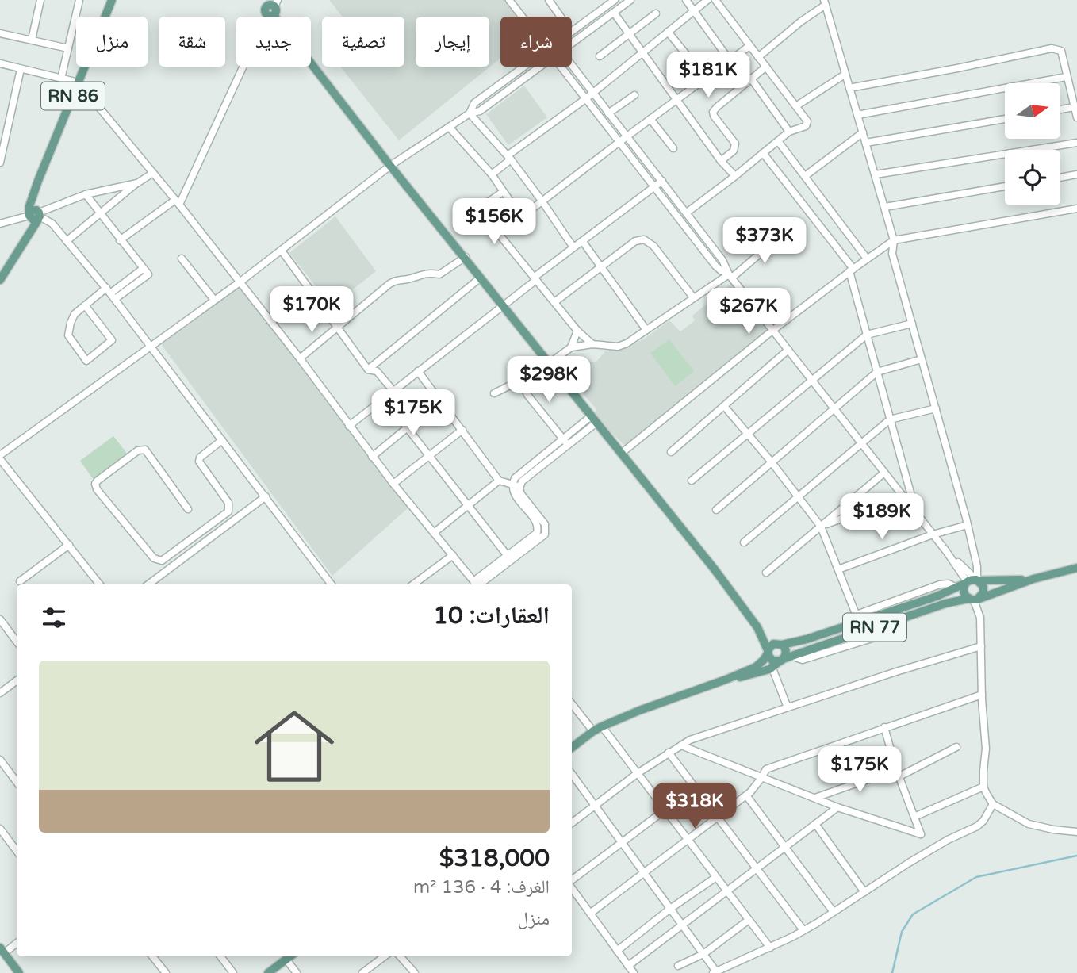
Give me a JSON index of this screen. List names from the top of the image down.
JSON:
{
  "streets": {
    "main road": ["RN 86", "RN 77"]
  },
  "north": "right",
  "page": {
    "chip": [
      "شراء",
      "إيجار",
      "تصفية",
      "جديد",
      "شقة",
      "منزل"
    ],
    "price": [
      "$181K",
      "$156K",
      "$373K",
      "$170K",
      "$267K",
      "$298K",
      "$175K",
      "$189K",
      "$175K",
      "$318K"
    ],
    "heading": "العقارات: 10",
    "list": [
      {
        "name": "$318,000",
        "note": "الغرف: 4 · 136 m² · منزل"
      }
    ]
  }
}
